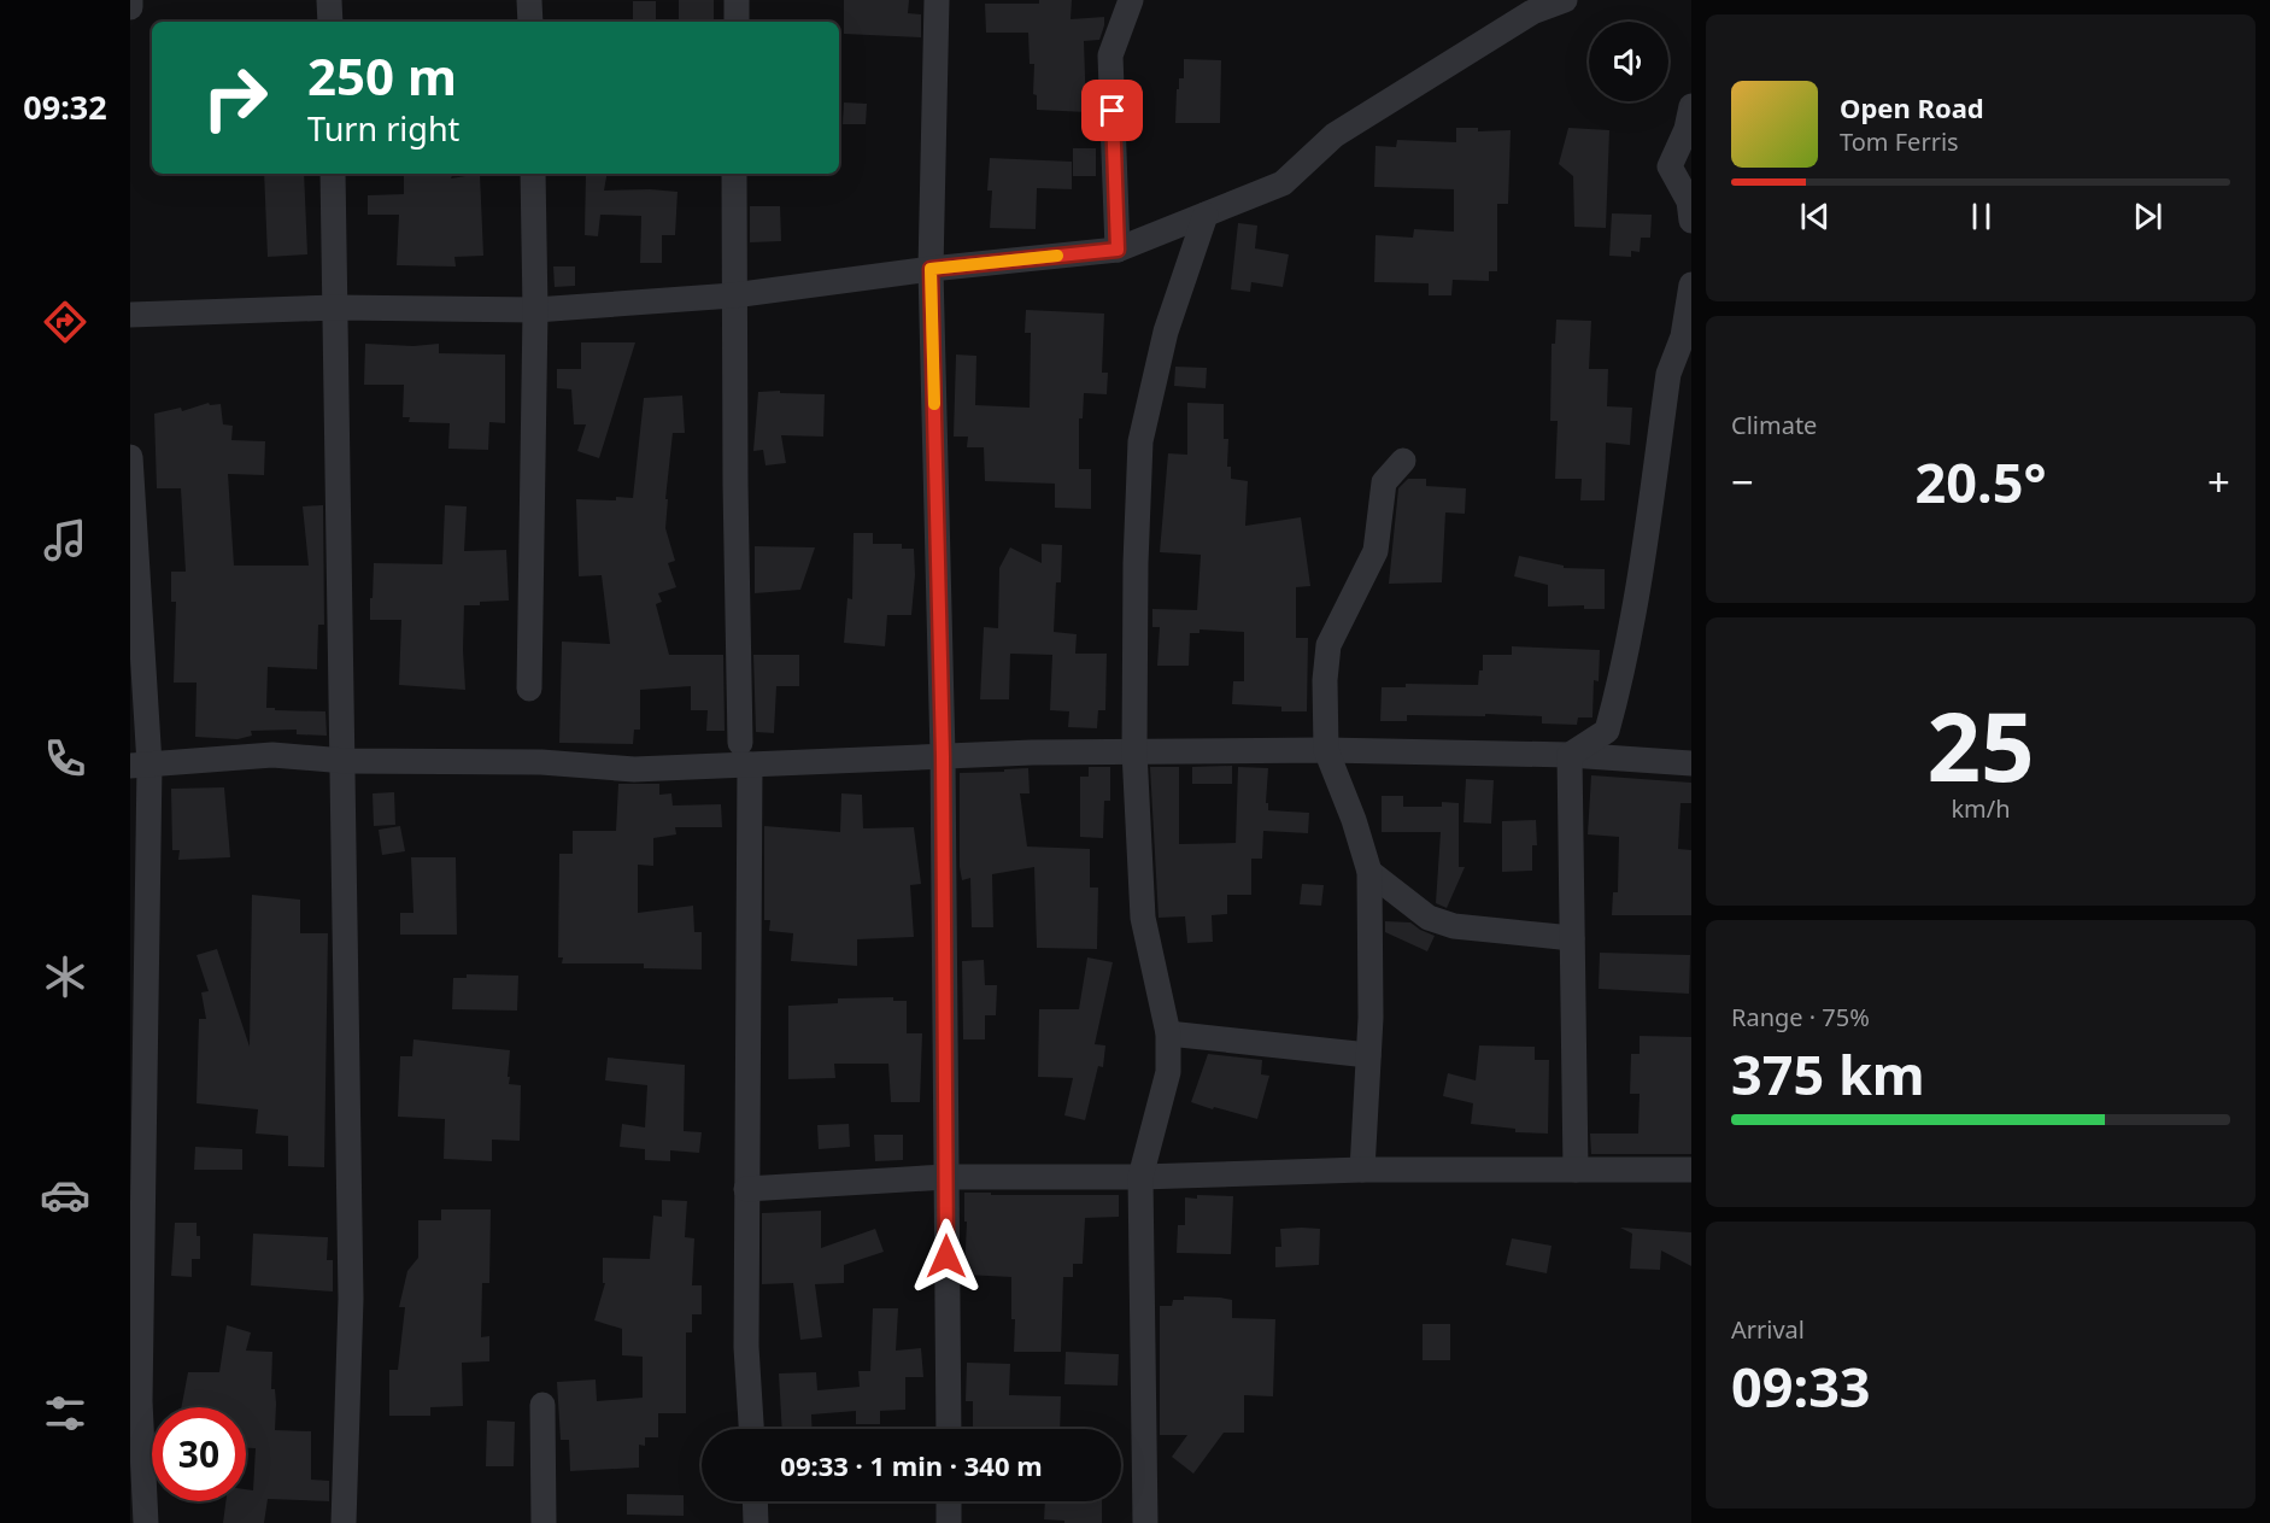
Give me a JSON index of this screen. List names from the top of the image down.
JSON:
{
  "page": {
    "tabs": "09:32",
    "turn": ["250 m", "Turn right"],
    "song": ["Open Road", "Tom Ferris"],
    "tile": [
      "Climate",
      ["25", "km/h"],
      ["Range · 75%", "375 km"],
      ["Arrival", "09:33"]
    ],
    "heat": ["−", "20.5°", "+"],
    "limit": "30",
    "trip": "09:33 · 1 min · 340 m"
  }
}
